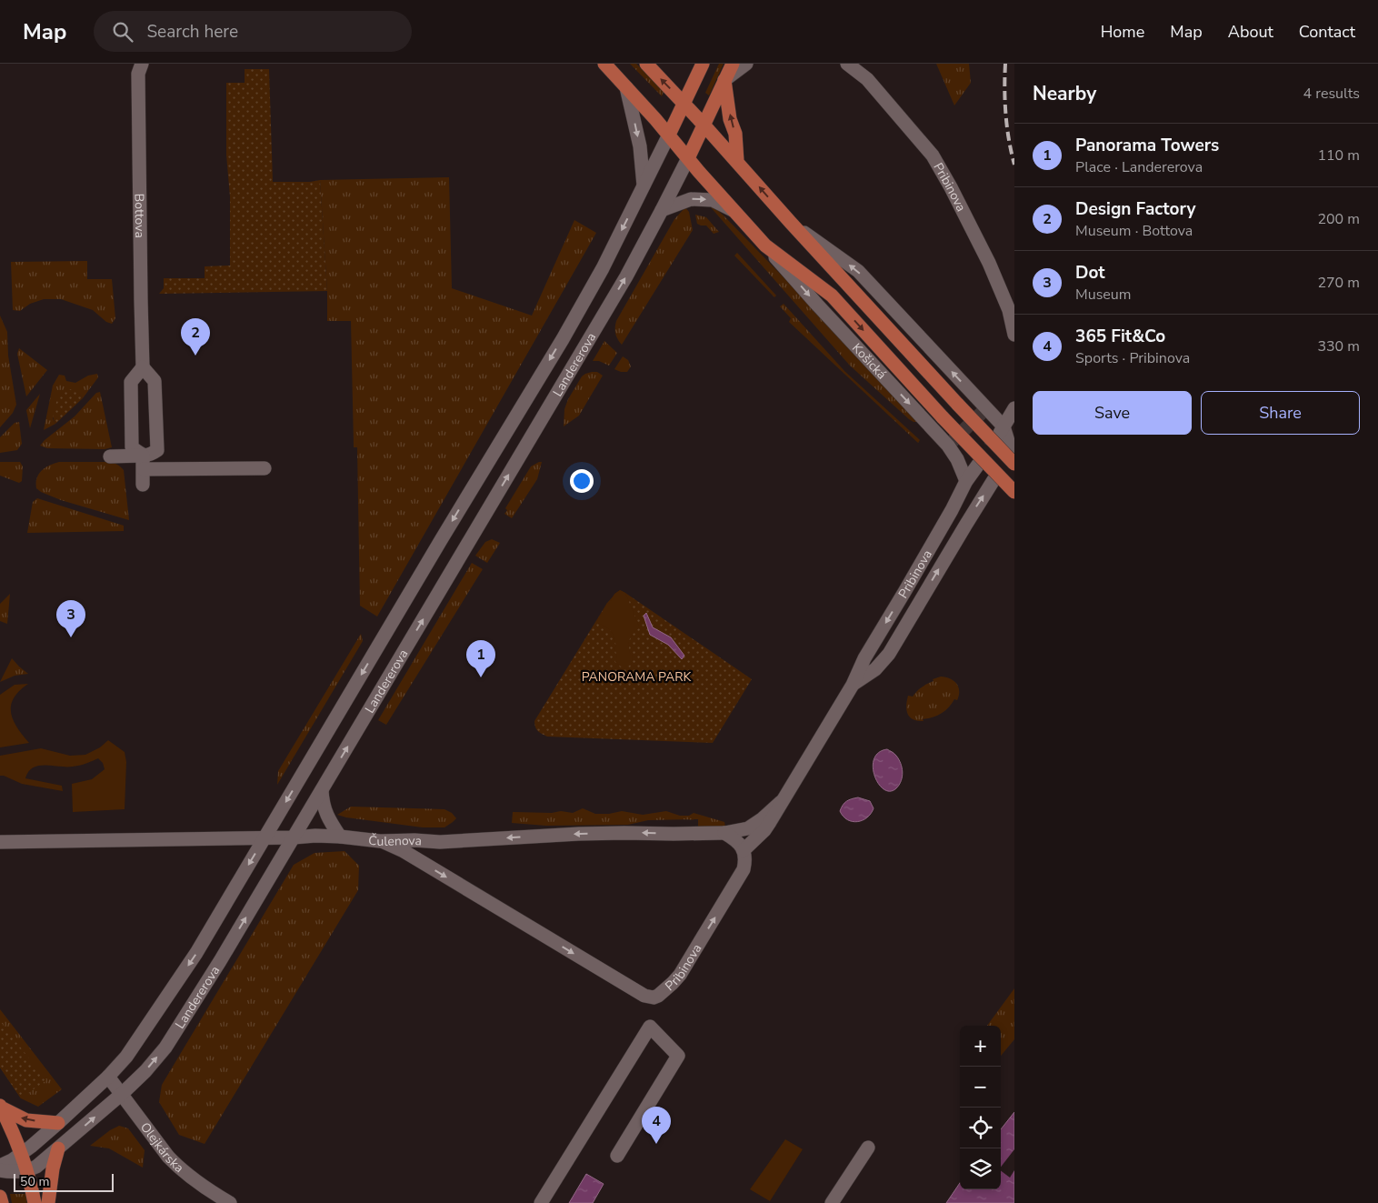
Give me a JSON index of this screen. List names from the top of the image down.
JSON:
{
  "streets": {
    "main road": ["Košická", "Landererova"],
    "street": [
      "Pribinova",
      "Bottova",
      "Čulenova",
      "Olejkárska"
    ]
  },
  "crossings": [
    ["Pribinova", "Košická"],
    ["Pribinova", "Čulenova"],
    ["Košická", "Landererova"],
    ["Landererova", "Čulenova"],
    ["Landererova", "Olejkárska"]
  ],
  "one_way": ["Čulenova"],
  "parks": ["PANORAMA PARK"],
  "scale_bar": "50 m",
  "page": {
    "header": "Map",
    "search": "Search here",
    "nav": [
      "Home",
      "Map",
      "About",
      "Contact"
    ],
    "heading": ["Nearby", "4 results"],
    "list": [
      {
        "mark": "1",
        "name": "Panorama Towers",
        "note": "Place · Landererova",
        "value": "110 m"
      },
      {
        "mark": "2",
        "name": "Design Factory",
        "note": "Museum · Bottova",
        "value": "200 m"
      },
      {
        "mark": "3",
        "name": "Dot",
        "note": "Museum",
        "value": "270 m"
      },
      {
        "mark": "4",
        "name": "365 Fit&Co",
        "note": "Sports · Pribinova",
        "value": "330 m"
      }
    ],
    "pins": [
      "2",
      "3",
      "1",
      "4"
    ],
    "buttons": ["Save", "Share"],
    "map_buttons": ["+", "−"],
    "scale": "50 m"
  }
}
